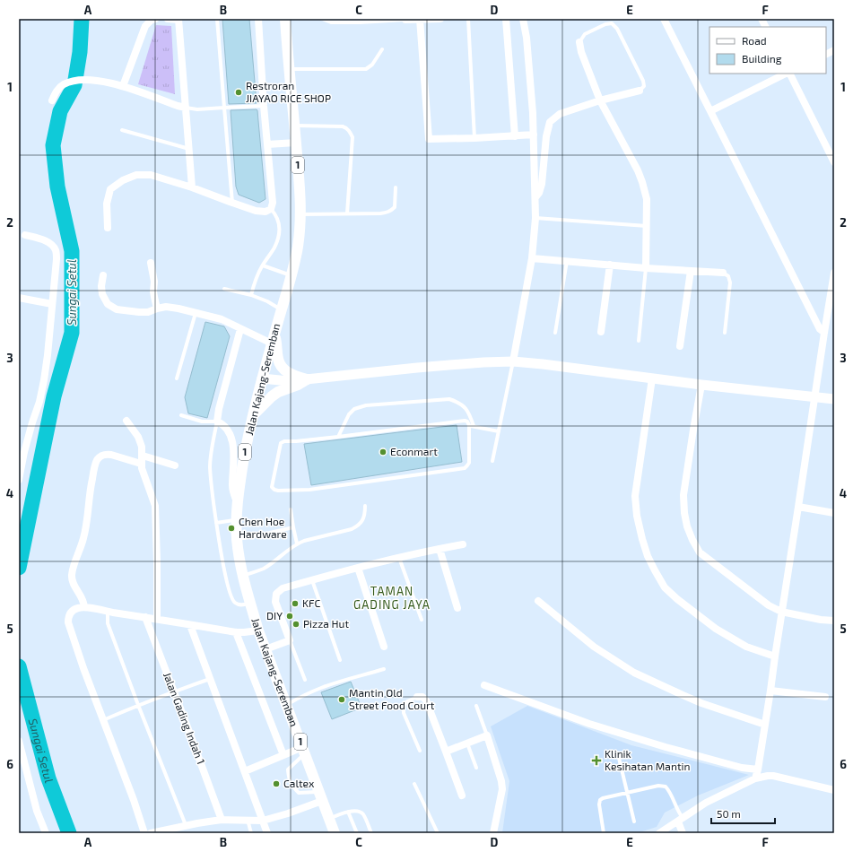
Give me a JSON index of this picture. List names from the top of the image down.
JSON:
{
  "streets": {
    "main road": ["1", "Jalan Kajang-Seremban"],
    "street": ["Jalan Gading Indah 1"]
  },
  "districts": ["TAMAN GADING JAYA"],
  "water": ["Sungai Setul"],
  "places": {
    "other": [
      "Restroran JIAYAO RICE SHOP",
      "Econmart",
      "Chen Hoe Hardware",
      "KFC",
      "DIY",
      "Pizza Hut",
      "Mantin Old Street Food Court",
      "Caltex"
    ],
    "health": ["Klinik Kesihatan Mantin"]
  },
  "legend": ["Road", "Building"],
  "scale_bar": "50 m",
  "grid": {
    "columns": [
      "A",
      "B",
      "C",
      "D",
      "E",
      "F"
    ],
    "rows": [
      "1",
      "2",
      "3",
      "4",
      "5",
      "6"
    ]
  }
}
